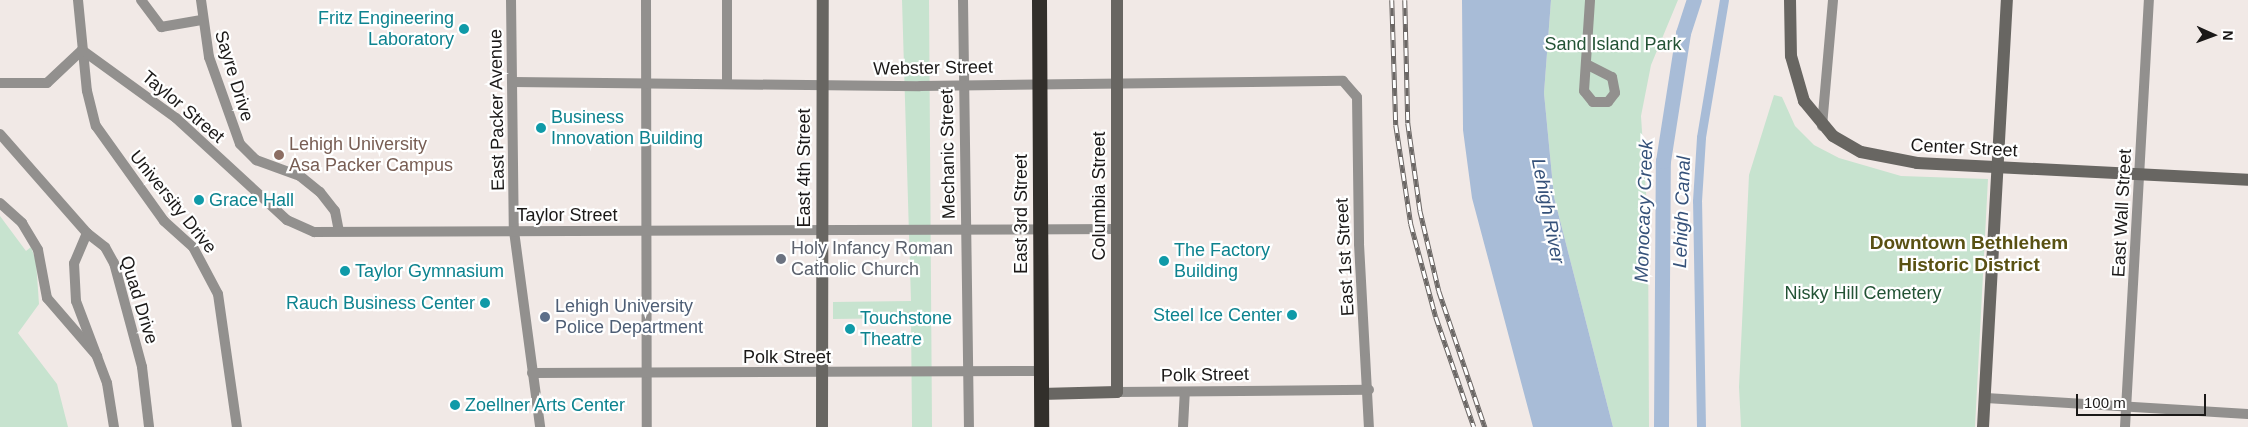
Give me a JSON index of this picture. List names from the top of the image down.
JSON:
{
  "streets": {
    "highway": ["East 3rd Street"],
    "main road": [
      "Center Street",
      "East 4th Street",
      "Columbia Street",
      "Polk Street"
    ],
    "street": [
      "Webster Street",
      "Sayre Drive",
      "Taylor Street",
      "East Packer Avenue",
      "Mechanic Street",
      "University Drive",
      "East Wall Street",
      "East 1st Street",
      "Quad Drive"
    ]
  },
  "crossings": [
    ["Webster Street", "East Packer Avenue"],
    ["Webster Street", "Mechanic Street"],
    ["Webster Street", "East 4th Street"],
    ["Webster Street", "Columbia Street"],
    ["Webster Street", "East 3rd Street"],
    ["Webster Street", "East 1st Street"],
    ["Sayre Drive", "Taylor Street"],
    ["Taylor Street", "East Packer Avenue"],
    ["Taylor Street", "Mechanic Street"],
    ["Taylor Street", "East 4th Street"],
    ["Taylor Street", "Columbia Street"],
    ["Taylor Street", "University Drive"],
    ["Taylor Street", "East 3rd Street"],
    ["East Packer Avenue", "Polk Street"],
    ["Center Street", "East Wall Street"],
    ["Mechanic Street", "Polk Street"],
    ["East 4th Street", "Polk Street"],
    ["Columbia Street", "Polk Street"],
    ["East 3rd Street", "Polk Street"],
    ["East 1st Street", "Polk Street"]
  ],
  "districts": ["Downtown Bethlehem Historic District"],
  "water": ["Lehigh River", "Monocacy Creek", "Lehigh Canal"],
  "parks": ["Sand Island Park", "Nisky Hill Cemetery"],
  "places": [
    "Fritz Engineering Laboratory",
    "Business Innovation Building",
    "Lehigh University Asa Packer Campus",
    "Grace Hall",
    "Holy Infancy Roman Catholic Church",
    "The Factory Building",
    "Taylor Gymnasium",
    "Rauch Business Center",
    "Steel Ice Center",
    "Lehigh University Police Department",
    "Touchstone Theatre",
    "Zoellner Arts Center"
  ],
  "scale_bar": "100 m",
  "north": "right"
}
